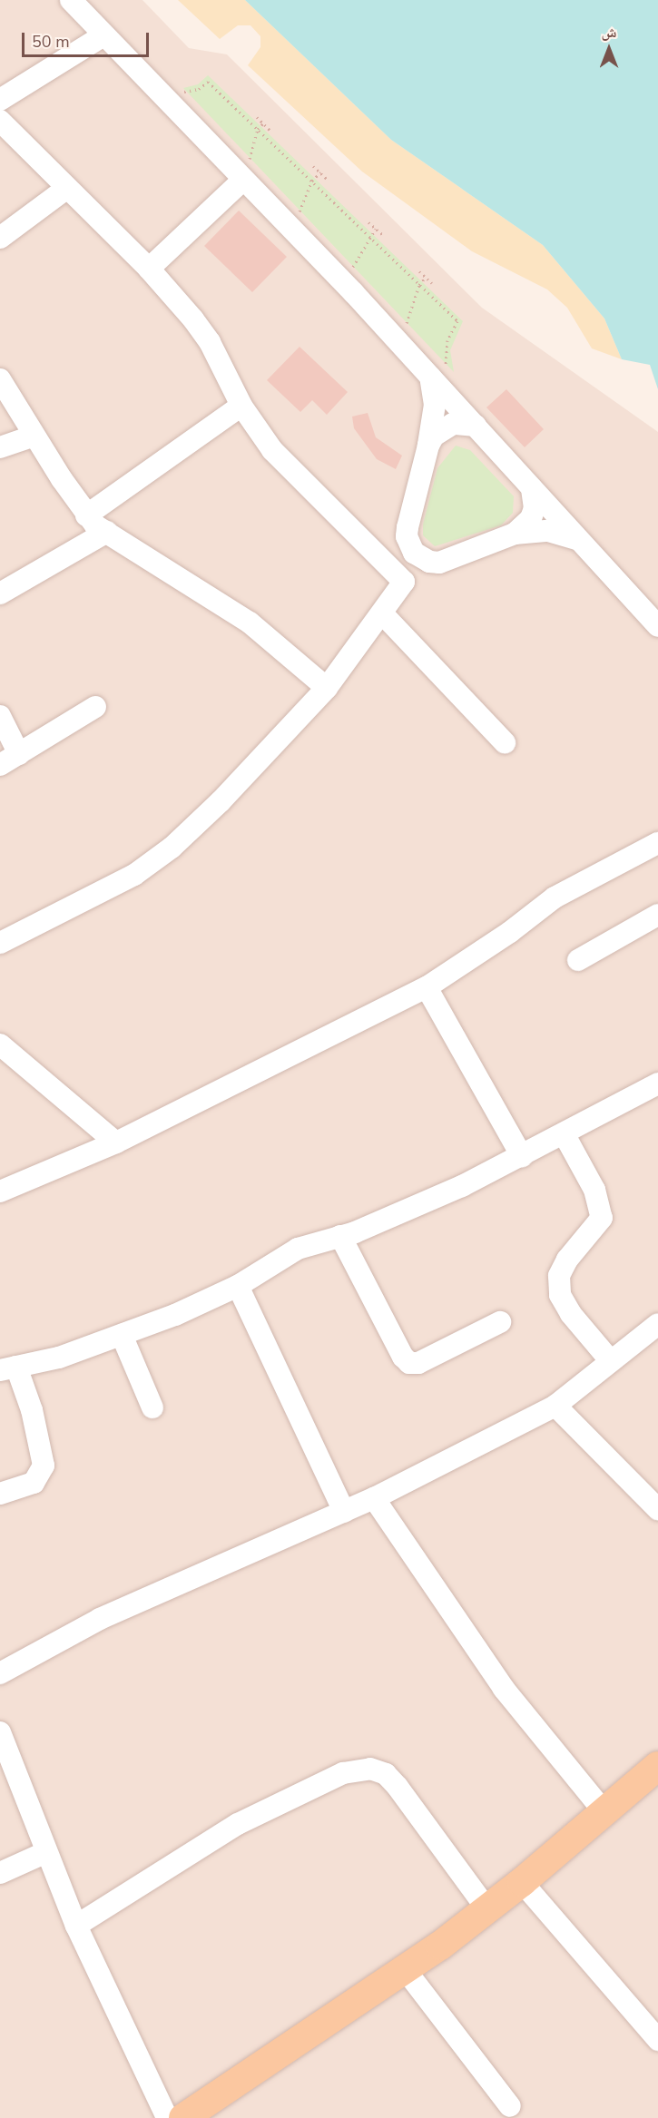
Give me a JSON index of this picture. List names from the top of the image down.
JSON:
{
  "scale_bar": "50 m",
  "north": "top"
}
